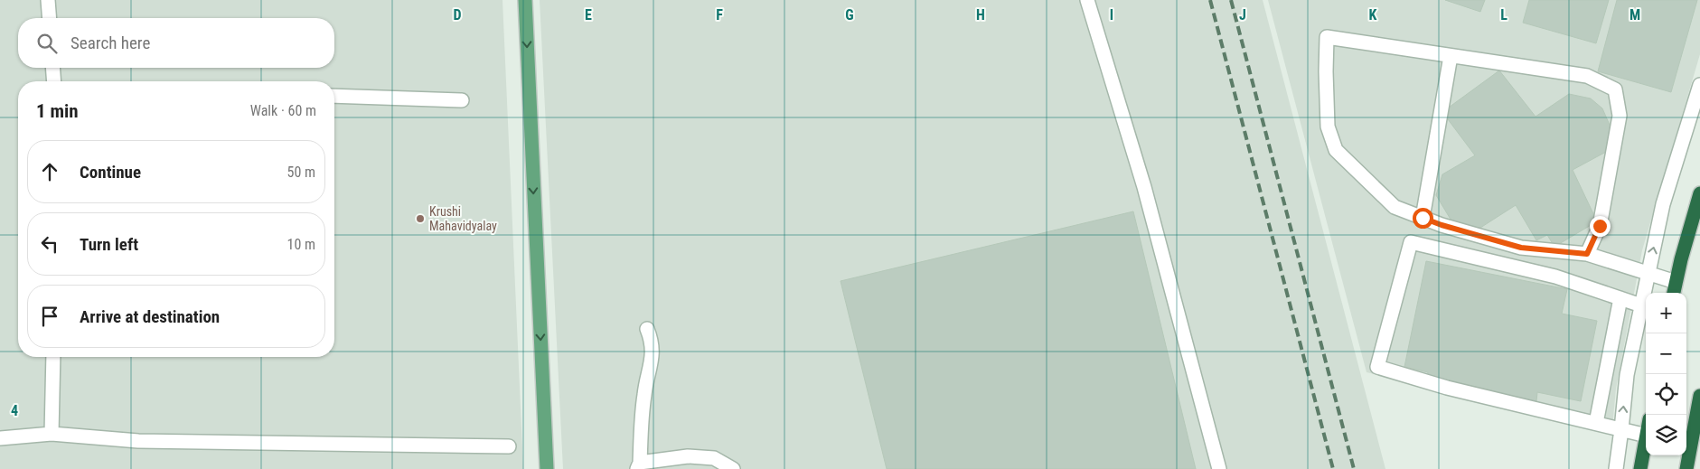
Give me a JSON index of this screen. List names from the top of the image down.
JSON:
{
  "places": ["Krushi Mahavidyalay"],
  "page": {
    "search": "Search here",
    "heading": ["1 min", "Walk · 60 m"],
    "list": [
      ["Continue", "50 m"],
      ["Turn left", "10 m"],
      "Arrive at destination"
    ],
    "map_buttons": ["+", "−"]
  },
  "grid": {
    "columns": [
      "D",
      "E",
      "F",
      "G",
      "H",
      "I",
      "J",
      "K",
      "L",
      "M"
    ],
    "rows": ["4"]
  }
}
